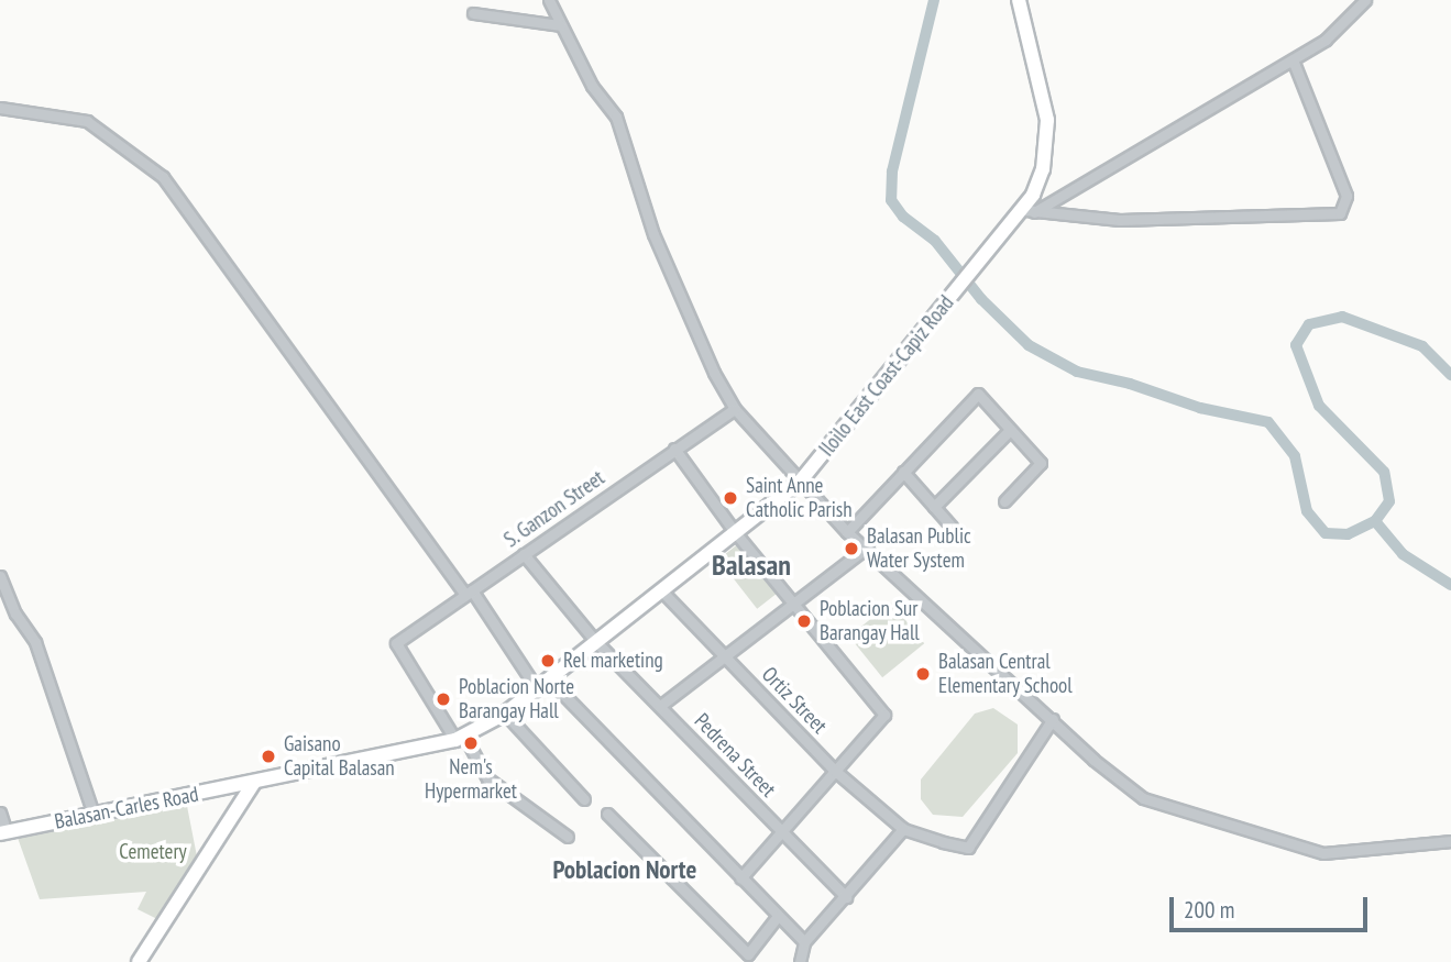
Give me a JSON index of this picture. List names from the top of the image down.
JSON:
{
  "streets": {
    "main road": ["Iloilo East Coast-Capiz Road", "Balasan-Carles Road"],
    "street": ["S. Ganzon Street", "Ortiz Street", "Pedrena Street"]
  },
  "crossings": [
    ["Iloilo East Coast-Capiz Road", "S. Ganzon Street"],
    ["Iloilo East Coast-Capiz Road", "Ortiz Street"],
    ["Iloilo East Coast-Capiz Road", "Pedrena Street"],
    ["Iloilo East Coast-Capiz Road", "Balasan-Carles Road"],
    ["S. Ganzon Street", "Pedrena Street"]
  ],
  "districts": ["Balasan", "Poblacion Norte"],
  "parks": ["Cemetery"],
  "places": [
    "Saint Anne Catholic Parish",
    "Balasan Public Water System",
    "Poblacion Sur Barangay Hall",
    "Rel marketing",
    "Balasan Central Elementary School",
    "Poblacion Norte Barangay Hall",
    "Nem's Hypermarket",
    "Gaisano Capital Balasan"
  ],
  "scale_bar": "200 m"
}
